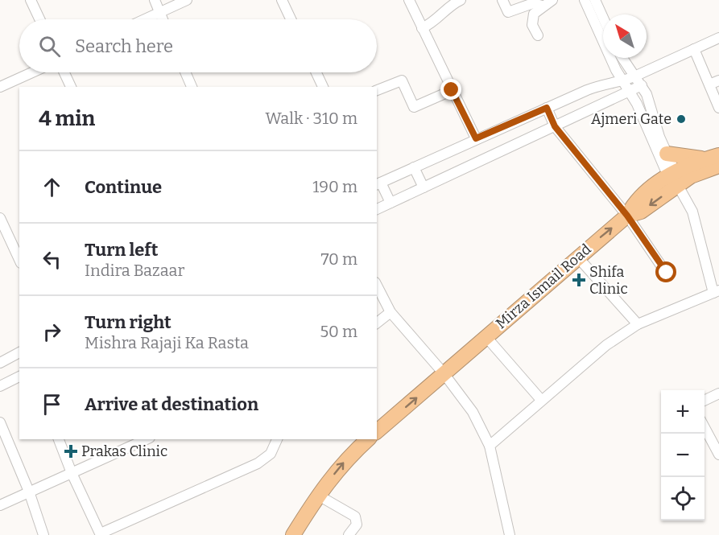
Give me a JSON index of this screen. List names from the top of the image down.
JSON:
{
  "streets": {
    "highway": ["Mirza Ismail Road"]
  },
  "one_way": ["Mirza Ismail Road"],
  "places": {
    "other": ["Ajmeri Gate"],
    "health": ["Shifa Clinic", "Prakas Clinic"]
  },
  "north": "top left",
  "page": {
    "search": "Search here",
    "heading": ["4 min", "Walk · 310 m"],
    "list": [
      ["Continue", "190 m"],
      ["Turn left", "Indira Bazaar", "70 m"],
      ["Turn right", "Mishra Rajaji Ka Rasta", "50 m"],
      "Arrive at destination"
    ],
    "map_buttons": ["+", "−"]
  }
}
